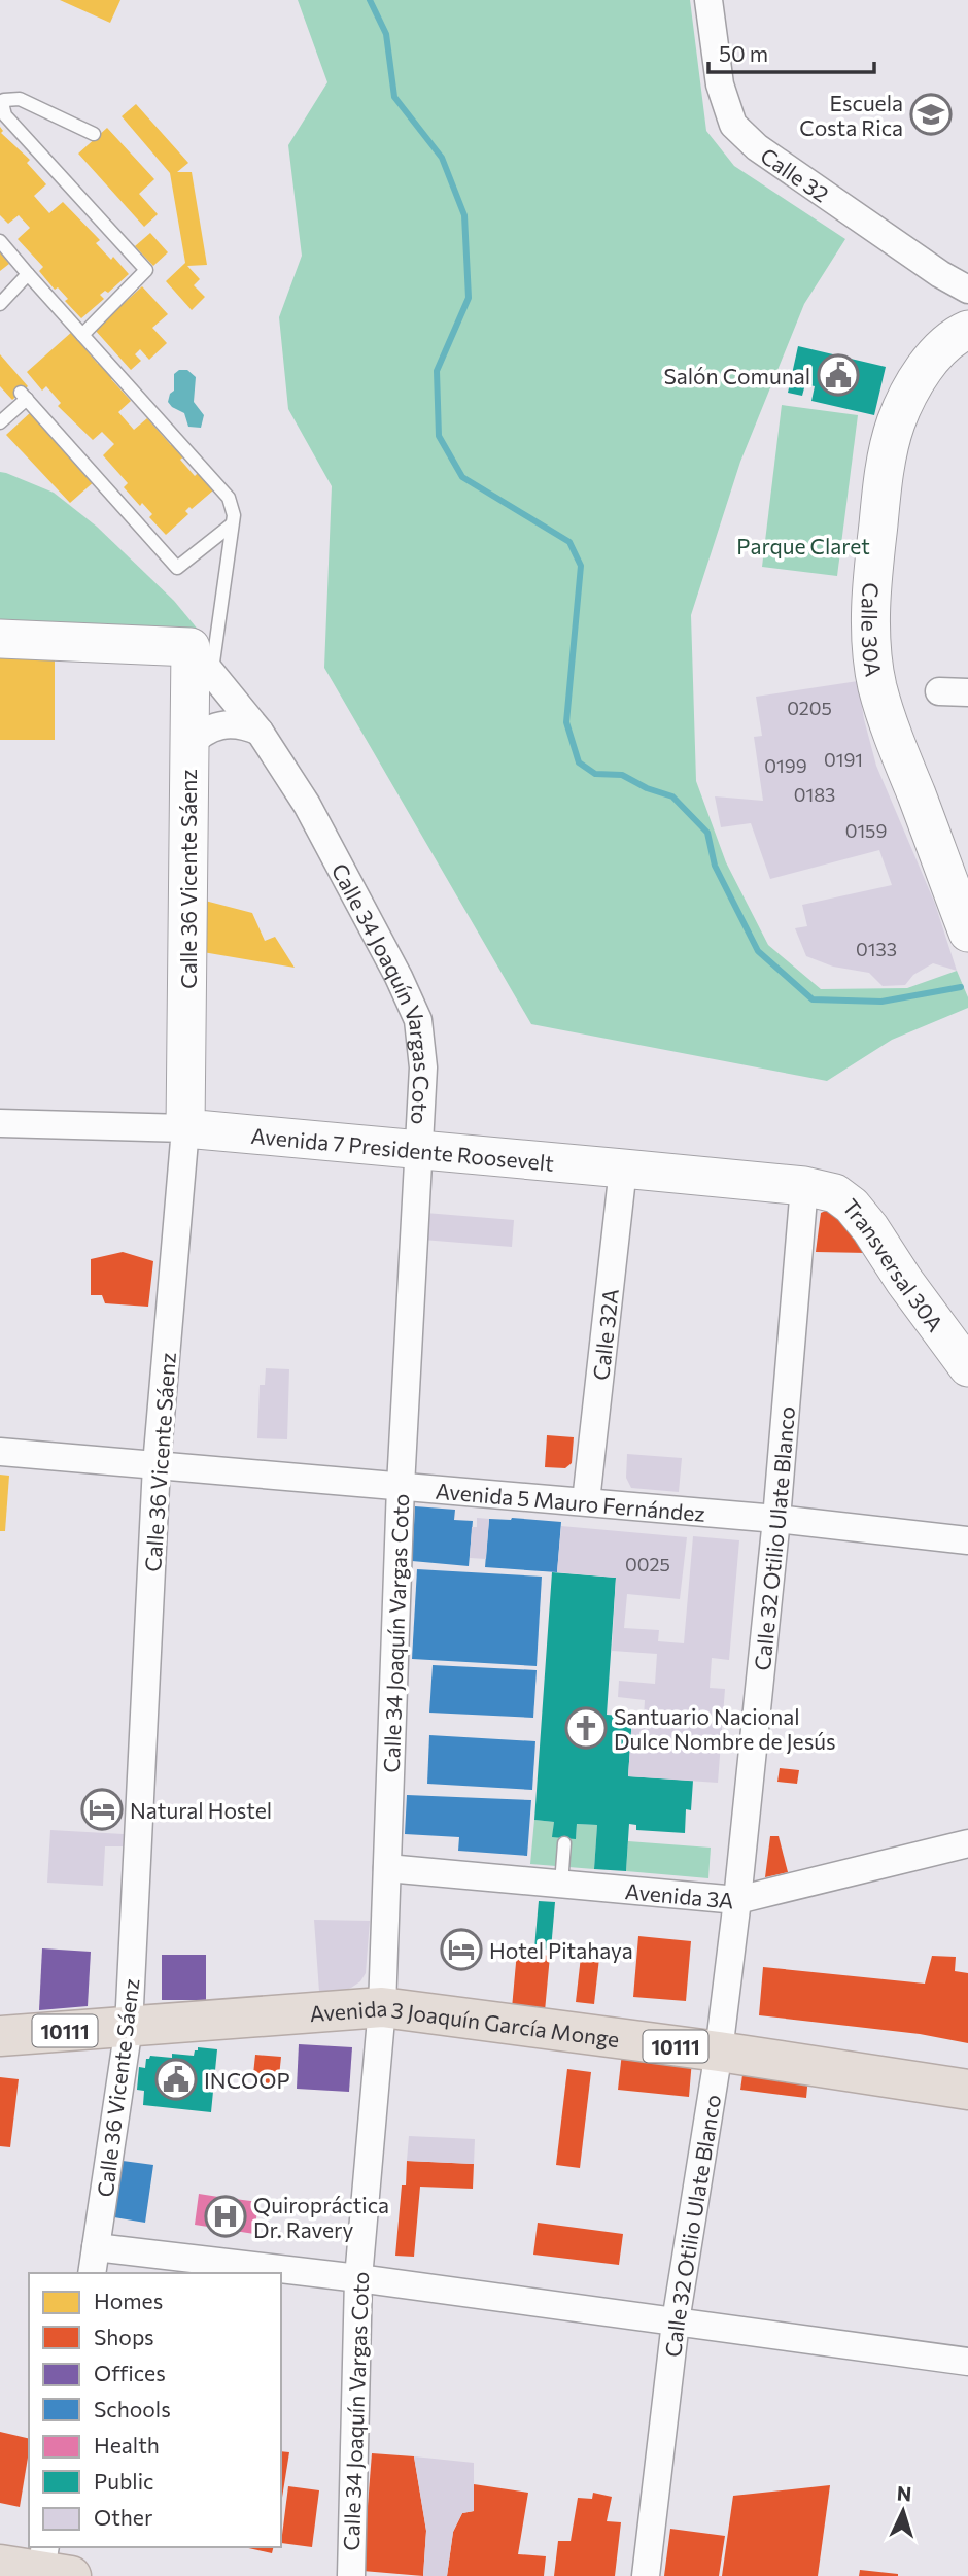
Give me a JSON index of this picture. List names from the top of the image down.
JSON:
{
  "streets": {
    "highway": ["Avenida 3 Joaquín García Monge", "10111"],
    "street": [
      "Calle 32",
      "Calle 30A",
      "Calle 36 Vicente Sáenz",
      "Calle 34 Joaquín Vargas Coto",
      "Avenida 7 Presidente Roosevelt",
      "Transversal 30A",
      "Calle 32A",
      "Avenida 5 Mauro Fernández",
      "Calle 32 Otilio Ulate Blanco",
      "Avenida 3A"
    ]
  },
  "crossings": [
    ["Calle 36 Vicente Sáenz", "Calle 34 Joaquín Vargas Coto"],
    ["Calle 36 Vicente Sáenz", "Avenida 7 Presidente Roosevelt"],
    ["Calle 36 Vicente Sáenz", "Avenida 5 Mauro Fernández"],
    ["Calle 36 Vicente Sáenz", "Avenida 3 Joaquín García Monge"],
    ["Calle 34 Joaquín Vargas Coto", "Avenida 7 Presidente Roosevelt"],
    ["Calle 34 Joaquín Vargas Coto", "Avenida 5 Mauro Fernández"],
    ["Calle 34 Joaquín Vargas Coto", "Avenida 3A"],
    ["Calle 34 Joaquín Vargas Coto", "Avenida 3 Joaquín García Monge"],
    ["Avenida 7 Presidente Roosevelt", "Transversal 30A"],
    ["Avenida 7 Presidente Roosevelt", "Calle 32A"],
    ["Avenida 7 Presidente Roosevelt", "Calle 32 Otilio Ulate Blanco"],
    ["Transversal 30A", "Calle 32 Otilio Ulate Blanco"],
    ["Calle 32A", "Avenida 5 Mauro Fernández"],
    ["Avenida 5 Mauro Fernández", "Calle 32 Otilio Ulate Blanco"],
    ["Calle 32 Otilio Ulate Blanco", "Avenida 3A"],
    ["Calle 32 Otilio Ulate Blanco", "Avenida 3 Joaquín García Monge"]
  ],
  "parks": ["Parque Claret"],
  "places": {
    "school or university": ["Escuela Costa Rica"],
    "public building": ["Salón Comunal", "INCOOP"],
    "church": ["Santuario Nacional Dulce Nombre de Jesús"],
    "hotel": ["Natural Hostel", "Hotel Pitahaya"],
    "hospital": ["Quiropráctica Dr. Ravery"]
  },
  "house_numbers": [
    "0205",
    "0191",
    "0199",
    "0183",
    "0159",
    "0133",
    "0025"
  ],
  "legend": [
    "Homes",
    "Shops",
    "Offices",
    "Schools",
    "Health",
    "Public",
    "Other"
  ],
  "scale_bar": "50 m",
  "north": "top"
}
